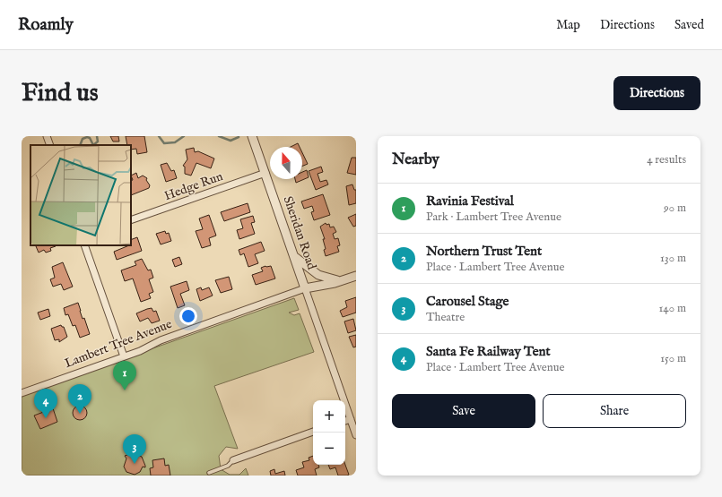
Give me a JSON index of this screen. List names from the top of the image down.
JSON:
{
  "streets": {
    "street": ["Hedge Run", "Sheridan Road", "Lambert Tree Avenue"]
  },
  "crossings": [
    ["Hedge Run", "Sheridan Road"],
    ["Sheridan Road", "Lambert Tree Avenue"]
  ],
  "north": "top",
  "page": {
    "header": "Roamly",
    "nav": ["Map", "Directions", "Saved"],
    "buttons": [
      "Directions",
      ["Save", "Share"]
    ],
    "title": "Find us",
    "heading": ["Nearby", "4 results"],
    "list": [
      {
        "mark": "1",
        "name": "Ravinia Festival",
        "note": "Park · Lambert Tree Avenue",
        "value": "90 m"
      },
      {
        "mark": "2",
        "name": "Northern Trust Tent",
        "note": "Place · Lambert Tree Avenue",
        "value": "130 m"
      },
      {
        "mark": "3",
        "name": "Carousel Stage",
        "note": "Theatre",
        "value": "140 m"
      },
      {
        "mark": "4",
        "name": "Santa Fe Railway Tent",
        "note": "Place · Lambert Tree Avenue",
        "value": "150 m"
      }
    ],
    "pins": [
      "1",
      "2",
      "4",
      "3"
    ],
    "map_buttons": ["+", "−"]
  }
}
